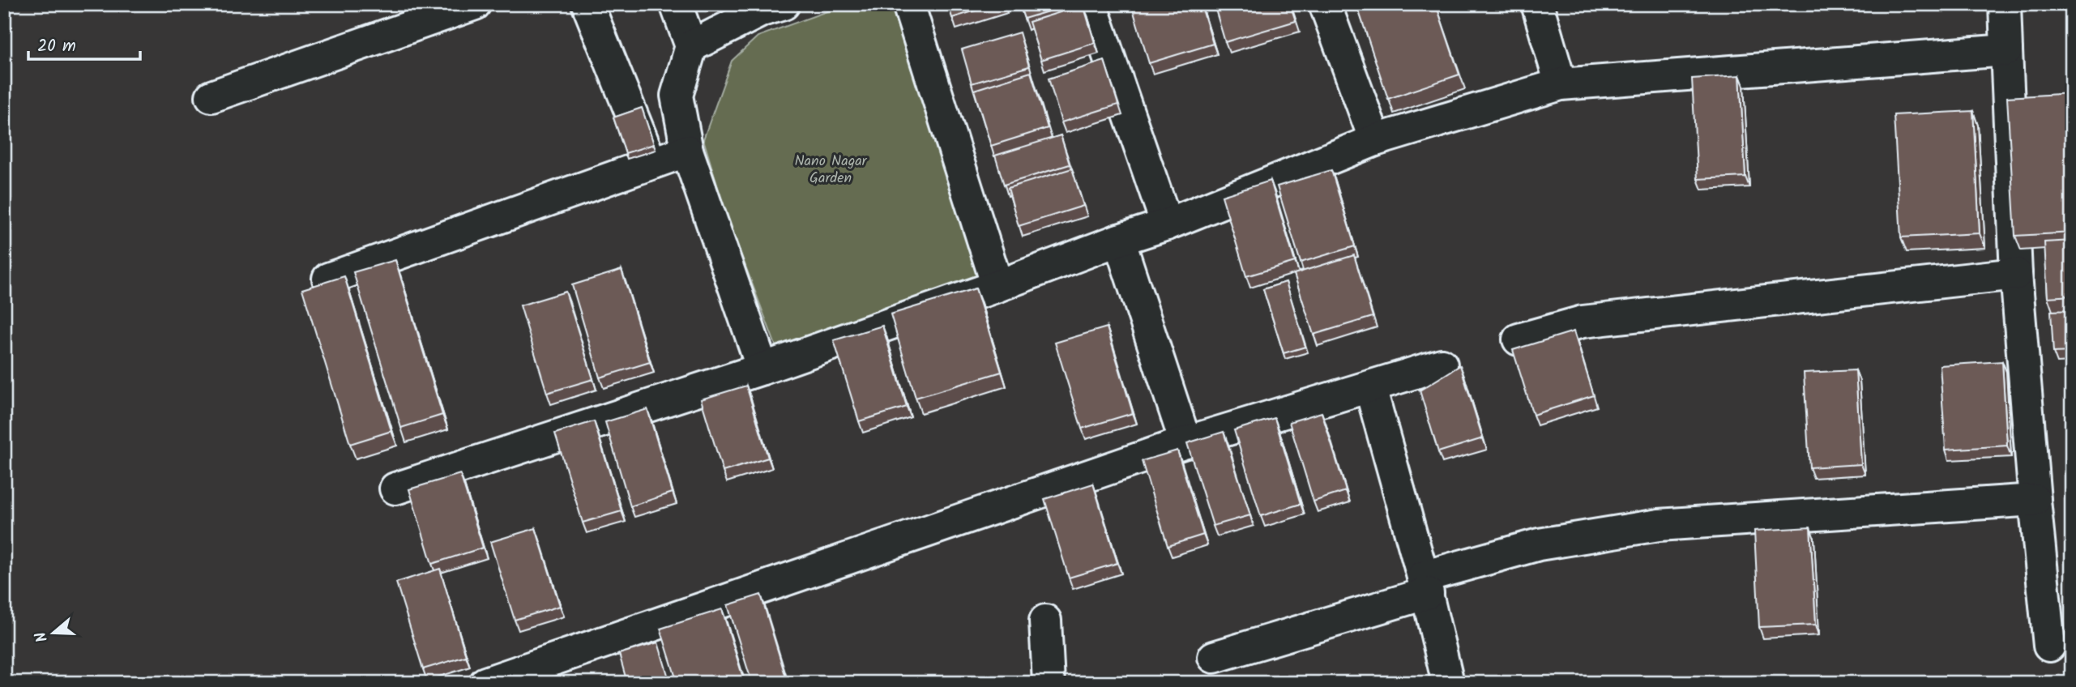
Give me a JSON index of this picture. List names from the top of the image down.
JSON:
{
  "parks": ["Nano Nagar Garden"],
  "scale_bar": "20 m",
  "north": "left"
}
